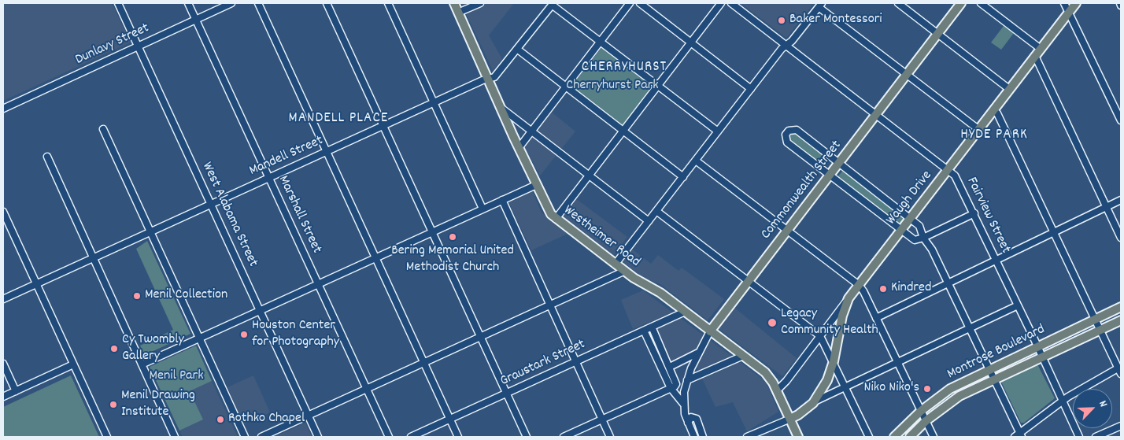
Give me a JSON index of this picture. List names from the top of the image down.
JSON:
{
  "streets": {
    "main road": [
      "Commonwealth Street",
      "Waugh Drive",
      "Westheimer Road",
      "Montrose Boulevard"
    ],
    "street": [
      "Dunlavy Street",
      "Mandell Street",
      "West Alabama Street",
      "Marshall Street",
      "Fairview Street",
      "Graustark Street"
    ]
  },
  "crossings": [
    ["Dunlavy Street", "West Alabama Street"],
    ["Dunlavy Street", "Marshall Street"],
    ["Mandell Street", "West Alabama Street"],
    ["Mandell Street", "Marshall Street"],
    ["Mandell Street", "Westheimer Road"],
    ["Commonwealth Street", "Fairview Street"],
    ["Commonwealth Street", "Westheimer Road"],
    ["Waugh Drive", "Fairview Street"],
    ["Waugh Drive", "Westheimer Road"],
    ["Fairview Street", "Montrose Boulevard"],
    ["Westheimer Road", "Graustark Street"]
  ],
  "districts": ["CHERRYHURST", "MANDELL PLACE", "HYDE PARK"],
  "parks": ["Cherryhurst Park", "Menil Park"],
  "places": [
    "Baker Montessori",
    "Bering Memorial United Methodist Church",
    "Kindred",
    "Menil Collection",
    "Legacy Community Health",
    "Houston Center for Photography",
    "Cy Twombly Gallery",
    "Niko Niko's",
    "Menil Drawing Institute",
    "Rothko Chapel"
  ],
  "north": "top right"
}
